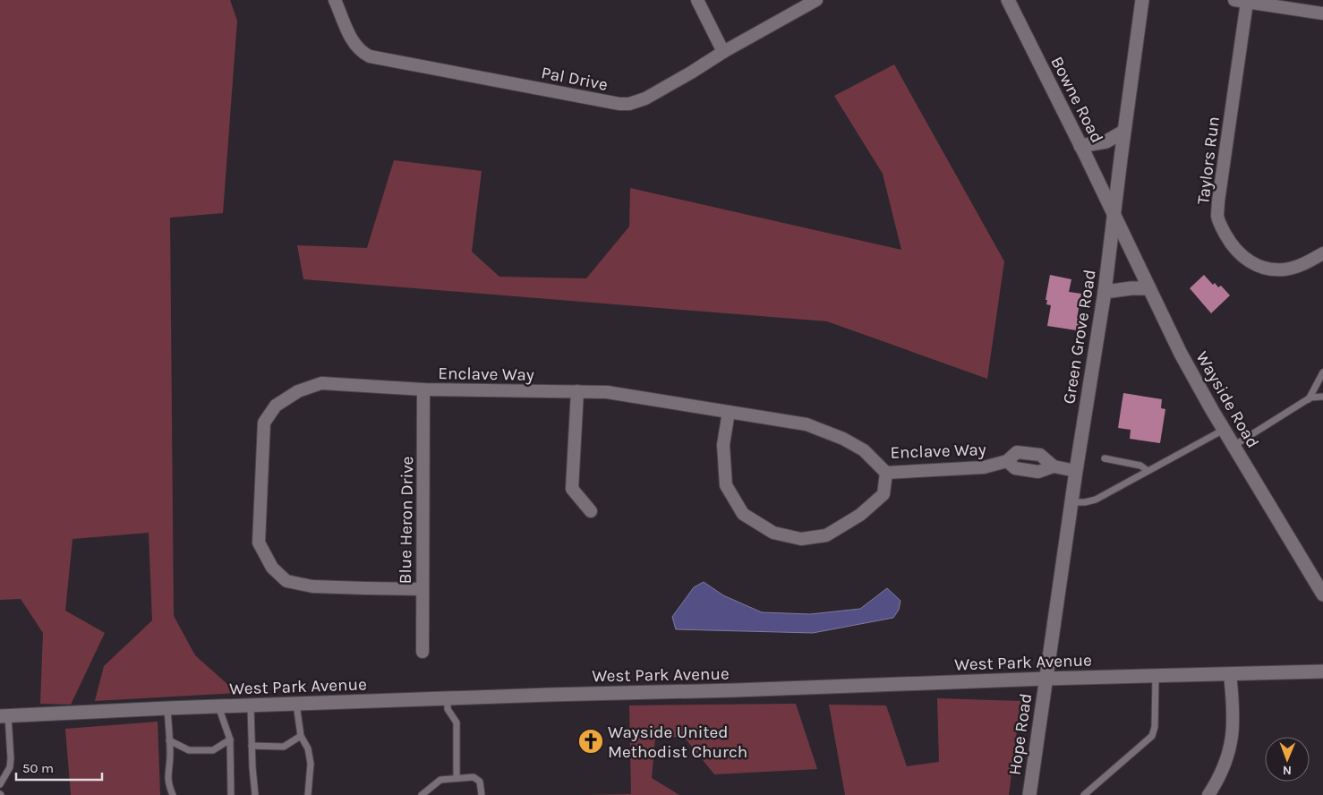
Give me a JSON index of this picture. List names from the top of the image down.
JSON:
{
  "streets": {
    "street": [
      "Pal Drive",
      "Bowne Road",
      "Taylors Run",
      "Green Grove Road",
      "Enclave Way",
      "Wayside Road",
      "Blue Heron Drive",
      "West Park Avenue",
      "Hope Road"
    ]
  },
  "crossings": [
    ["Bowne Road", "Green Grove Road"],
    ["Bowne Road", "Wayside Road"],
    ["Green Grove Road", "Enclave Way"],
    ["Green Grove Road", "Wayside Road"],
    ["Green Grove Road", "West Park Avenue"],
    ["Green Grove Road", "Hope Road"],
    ["Enclave Way", "Blue Heron Drive"],
    ["West Park Avenue", "Hope Road"]
  ],
  "places": {
    "church": ["Wayside United Methodist Church"]
  },
  "scale_bar": "50 m",
  "north": "bottom"
}
